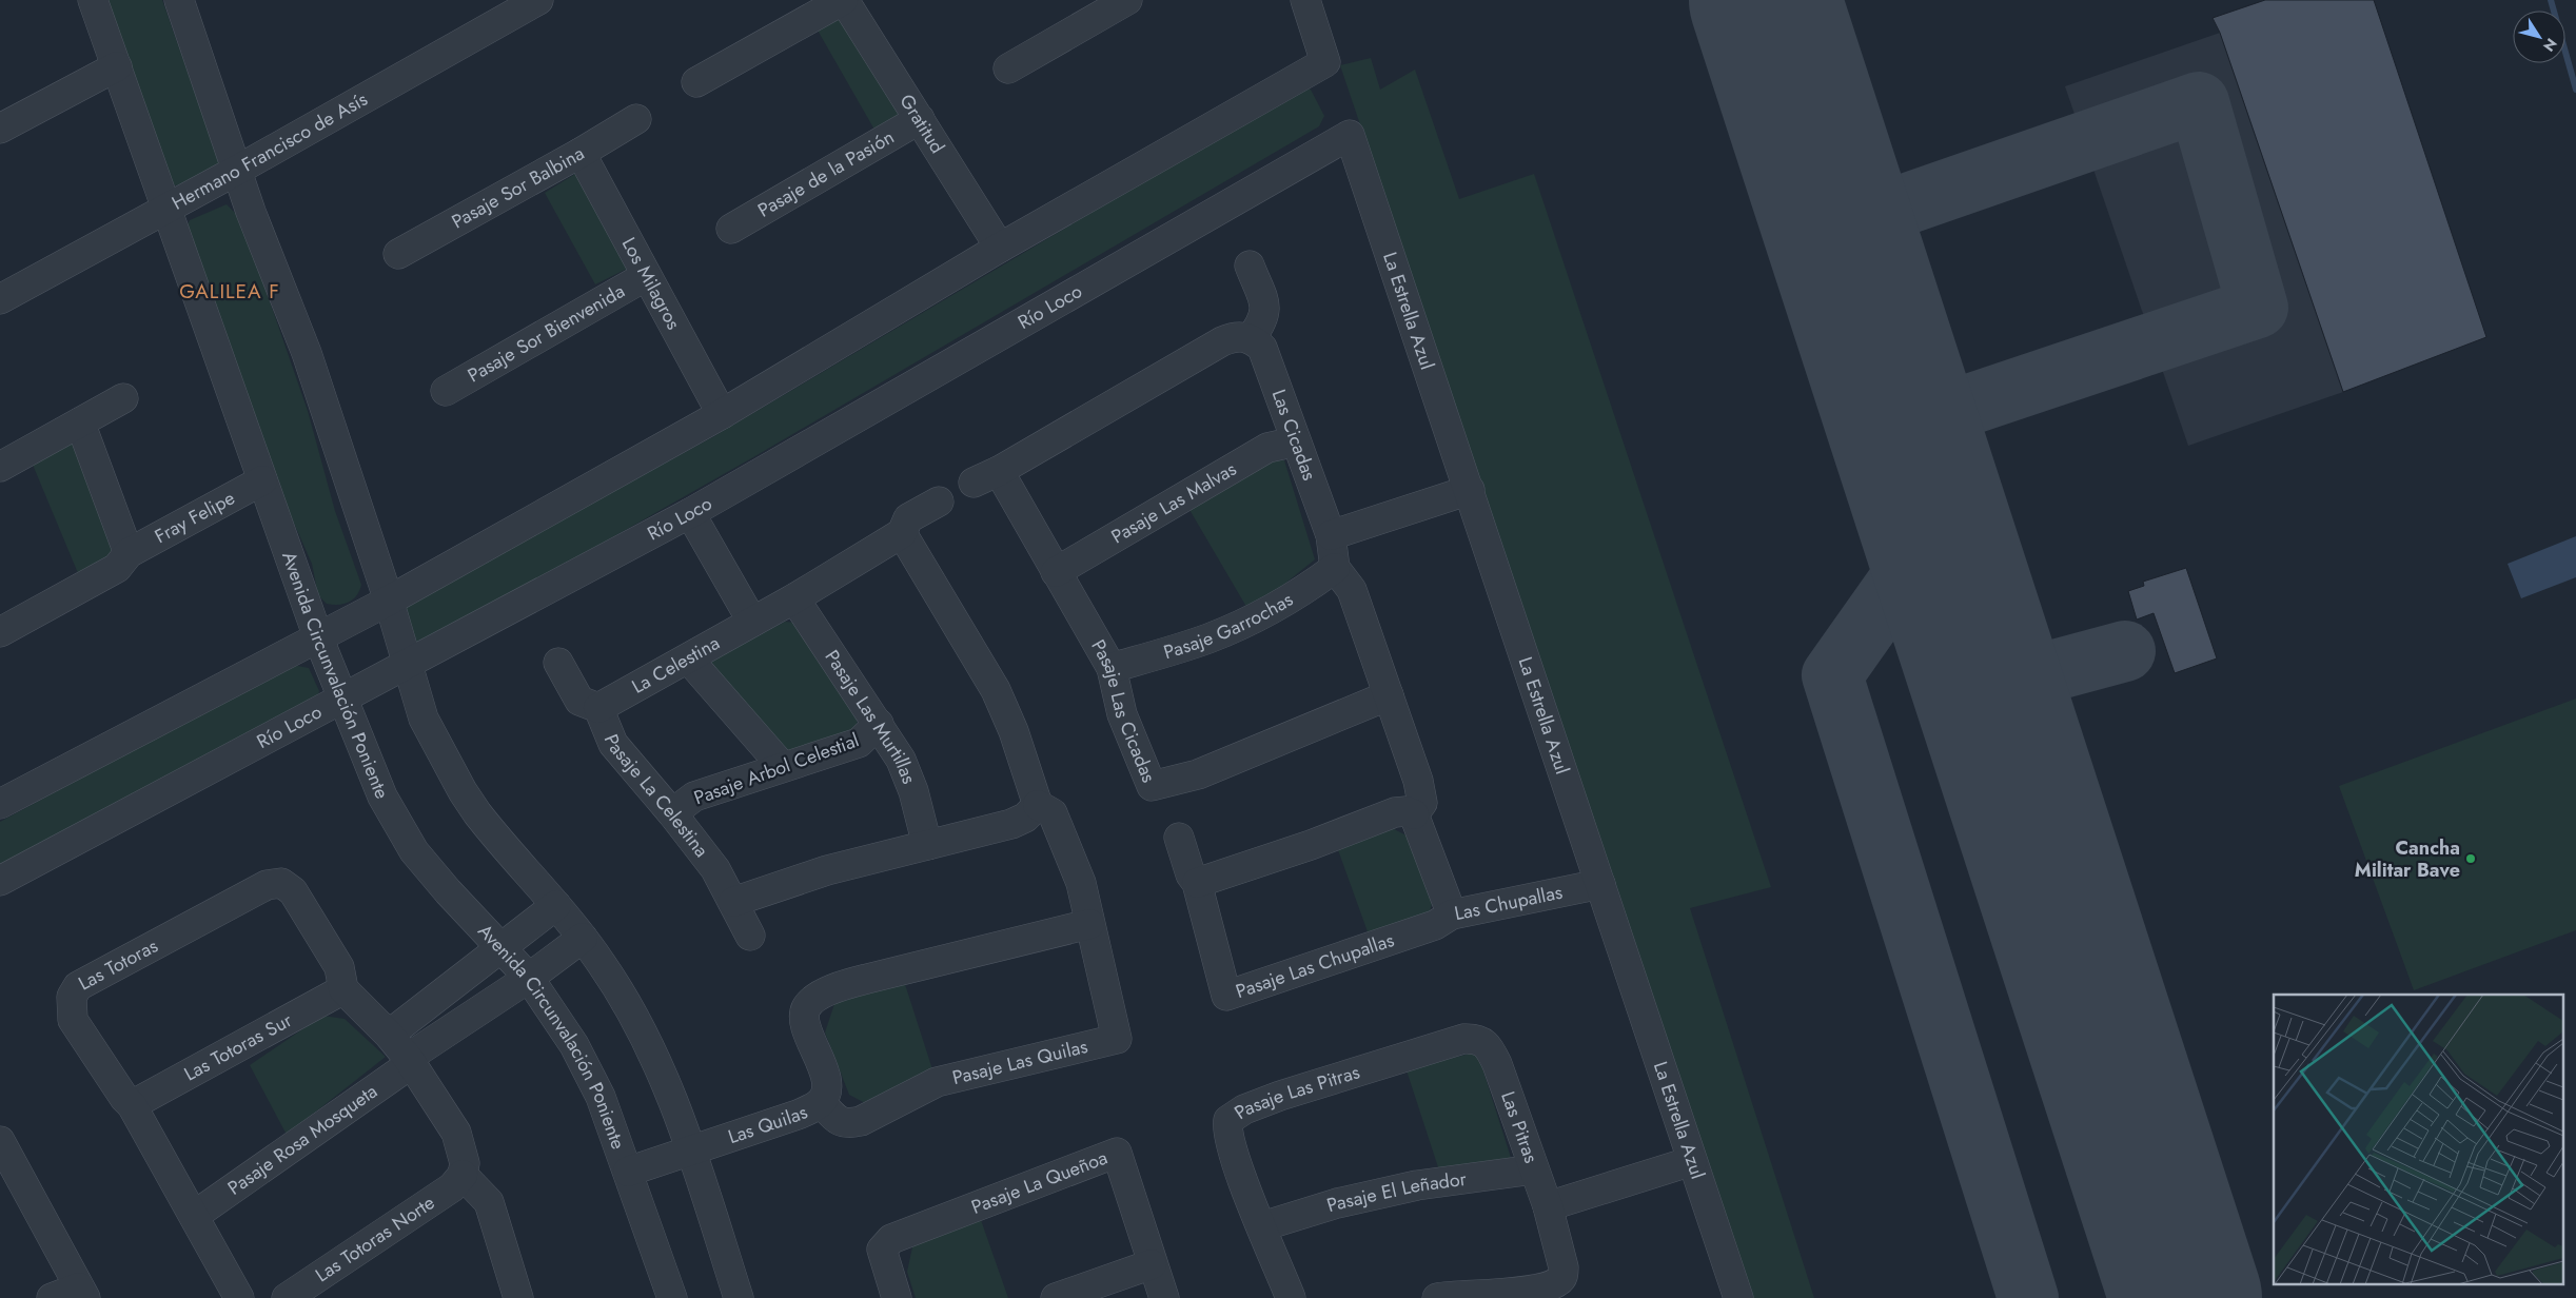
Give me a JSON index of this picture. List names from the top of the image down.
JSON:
{
  "streets": {
    "street": [
      "Gratitud",
      "Hermano Francisco de Asís",
      "Pasaje de la Pasión",
      "Pasaje Sor Balbina",
      "Los Milagros",
      "Río Loco",
      "La Estrella Azul",
      "Pasaje Sor Bienvenida",
      "Las Cicadas",
      "Pasaje Las Malvas",
      "Fray Felipe",
      "Pasaje Garrochas",
      "La Celestina",
      "Avenida Circunvalación Poniente",
      "Pasaje Las Cicadas",
      "Pasaje Las Murtillas",
      "Pasaje Arbol Celestial",
      "Pasaje La Celestina",
      "Las Chupallas",
      "Las Totoras",
      "Pasaje Las Chupallas",
      "Las Totoras Sur",
      "Pasaje Las Quilas",
      "Pasaje Las Pitras",
      "Las Quilas",
      "Las Pitras",
      "Pasaje Rosa Mosqueta",
      "Pasaje La Queñoa",
      "Pasaje El Leñador",
      "Las Totoras Norte"
    ]
  },
  "crossings": [
    ["Gratitud", "Pasaje de la Pasión"],
    ["Hermano Francisco de Asís", "Avenida Circunvalación Poniente"],
    ["Pasaje Sor Balbina", "Los Milagros"],
    ["Los Milagros", "Pasaje Sor Bienvenida"],
    ["Río Loco", "La Estrella Azul"],
    ["Río Loco", "Avenida Circunvalación Poniente"],
    ["La Estrella Azul", "Las Chupallas"],
    ["Las Cicadas", "Pasaje Las Malvas"],
    ["Las Cicadas", "Pasaje Garrochas"],
    ["Pasaje Las Malvas", "Pasaje Las Cicadas"],
    ["Fray Felipe", "Avenida Circunvalación Poniente"],
    ["Pasaje Garrochas", "Pasaje Las Cicadas"],
    ["La Celestina", "Pasaje Las Murtillas"],
    ["La Celestina", "Pasaje La Celestina"],
    ["Avenida Circunvalación Poniente", "Las Quilas"],
    ["Pasaje Las Murtillas", "Pasaje Arbol Celestial"],
    ["Pasaje Arbol Celestial", "Pasaje La Celestina"],
    ["Las Chupallas", "Pasaje Las Chupallas"],
    ["Las Totoras", "Las Totoras Sur"],
    ["Las Totoras", "Pasaje Rosa Mosqueta"],
    ["Pasaje Las Quilas", "Las Quilas"],
    ["Pasaje Las Pitras", "Las Pitras"],
    ["Pasaje Las Pitras", "Pasaje El Leñador"],
    ["Las Pitras", "Pasaje El Leñador"]
  ],
  "districts": ["GALILEA F"],
  "places": ["Cancha Militar Bave"],
  "north": "bottom right"
}
